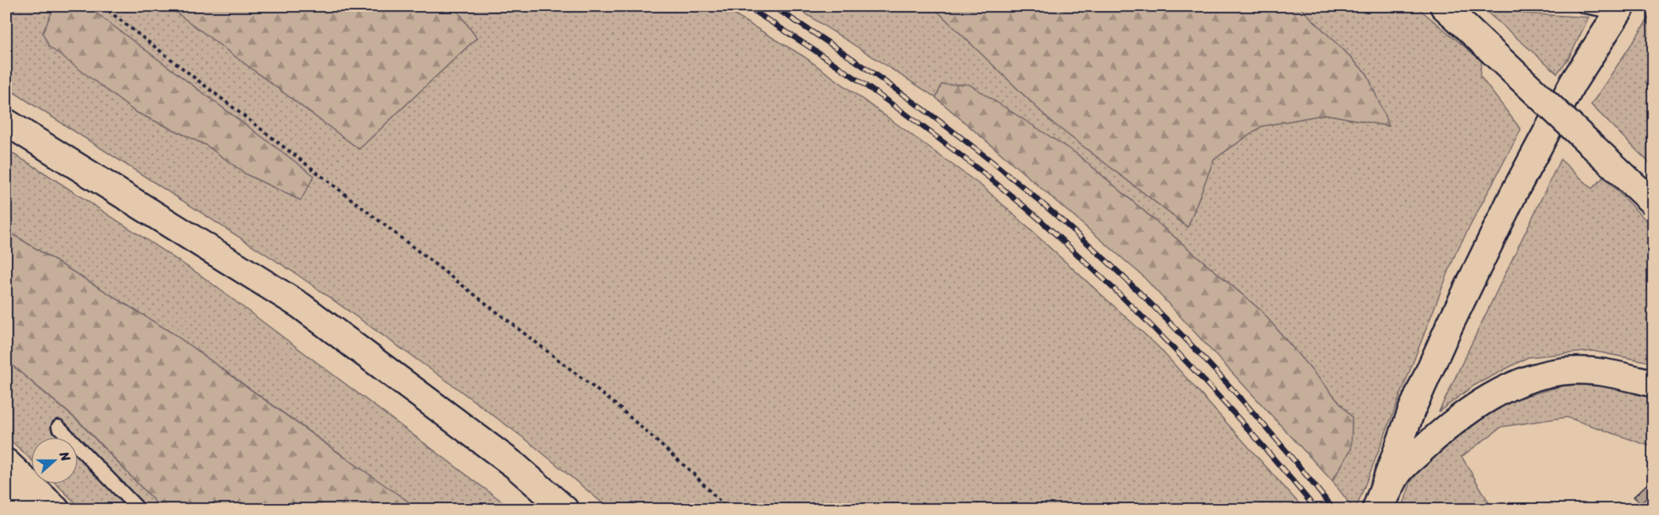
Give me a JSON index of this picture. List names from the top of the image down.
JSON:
{
  "north": "right"
}
